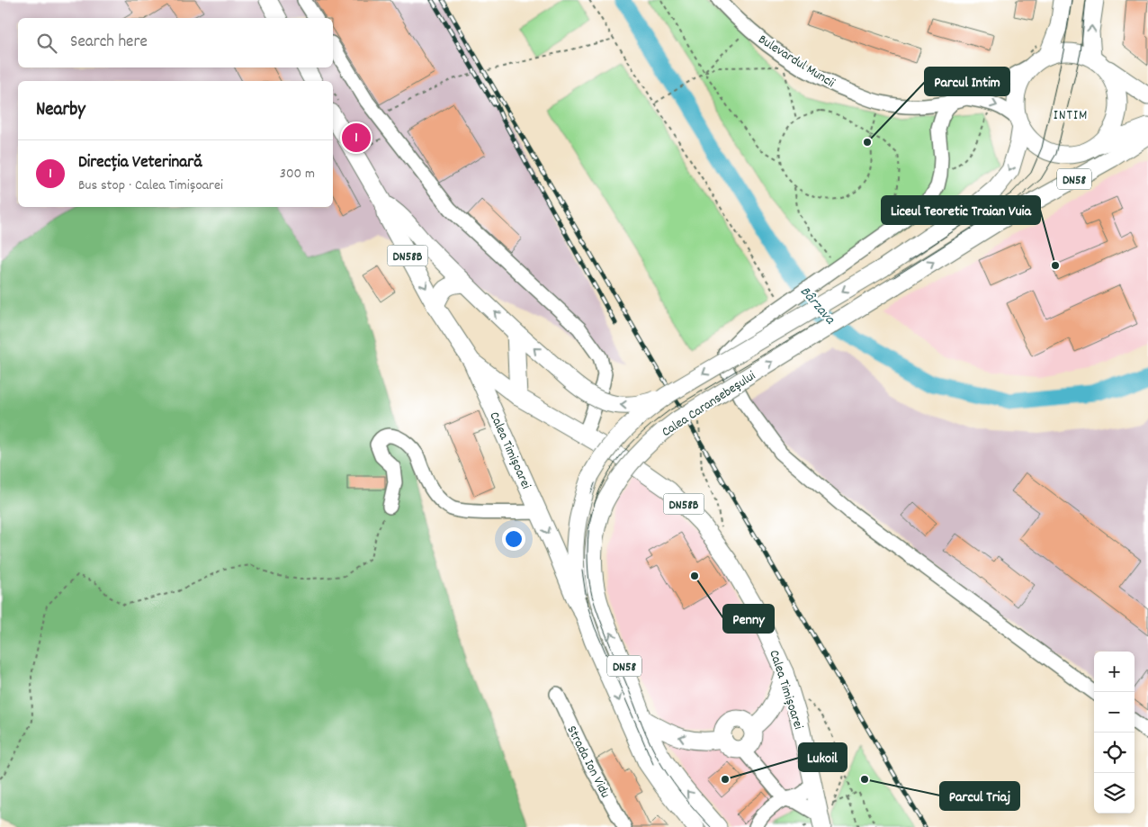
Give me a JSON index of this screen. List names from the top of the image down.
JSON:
{
  "streets": {
    "main road": [
      "DN58",
      "DN58B",
      "Calea Caransebeșului",
      "Calea Timișoarei"
    ],
    "street": ["Bulevardul Muncii", "Strada Ion Vidu"]
  },
  "crossings": [
    ["Bulevardul Muncii", "DN58"],
    ["Bulevardul Muncii", "Calea Caransebeșului"],
    ["DN58", "Calea Caransebeșului"],
    ["Calea Caransebeșului", "Calea Timișoarei"]
  ],
  "districts": ["INTIM"],
  "water": ["Bârzava"],
  "places": [
    "Parcul Intim",
    "Liceul Teoretic Traian Vuia",
    "Penny",
    "Lukoil",
    "Parcul Triaj"
  ],
  "page": {
    "search": "Search here",
    "heading": "Nearby",
    "pins": "1",
    "list": [
      {
        "mark": "1",
        "name": "Direcția Veterinară",
        "note": "Bus stop · Calea Timișoarei",
        "value": "300 m"
      }
    ],
    "map_buttons": ["+", "−"]
  }
}
